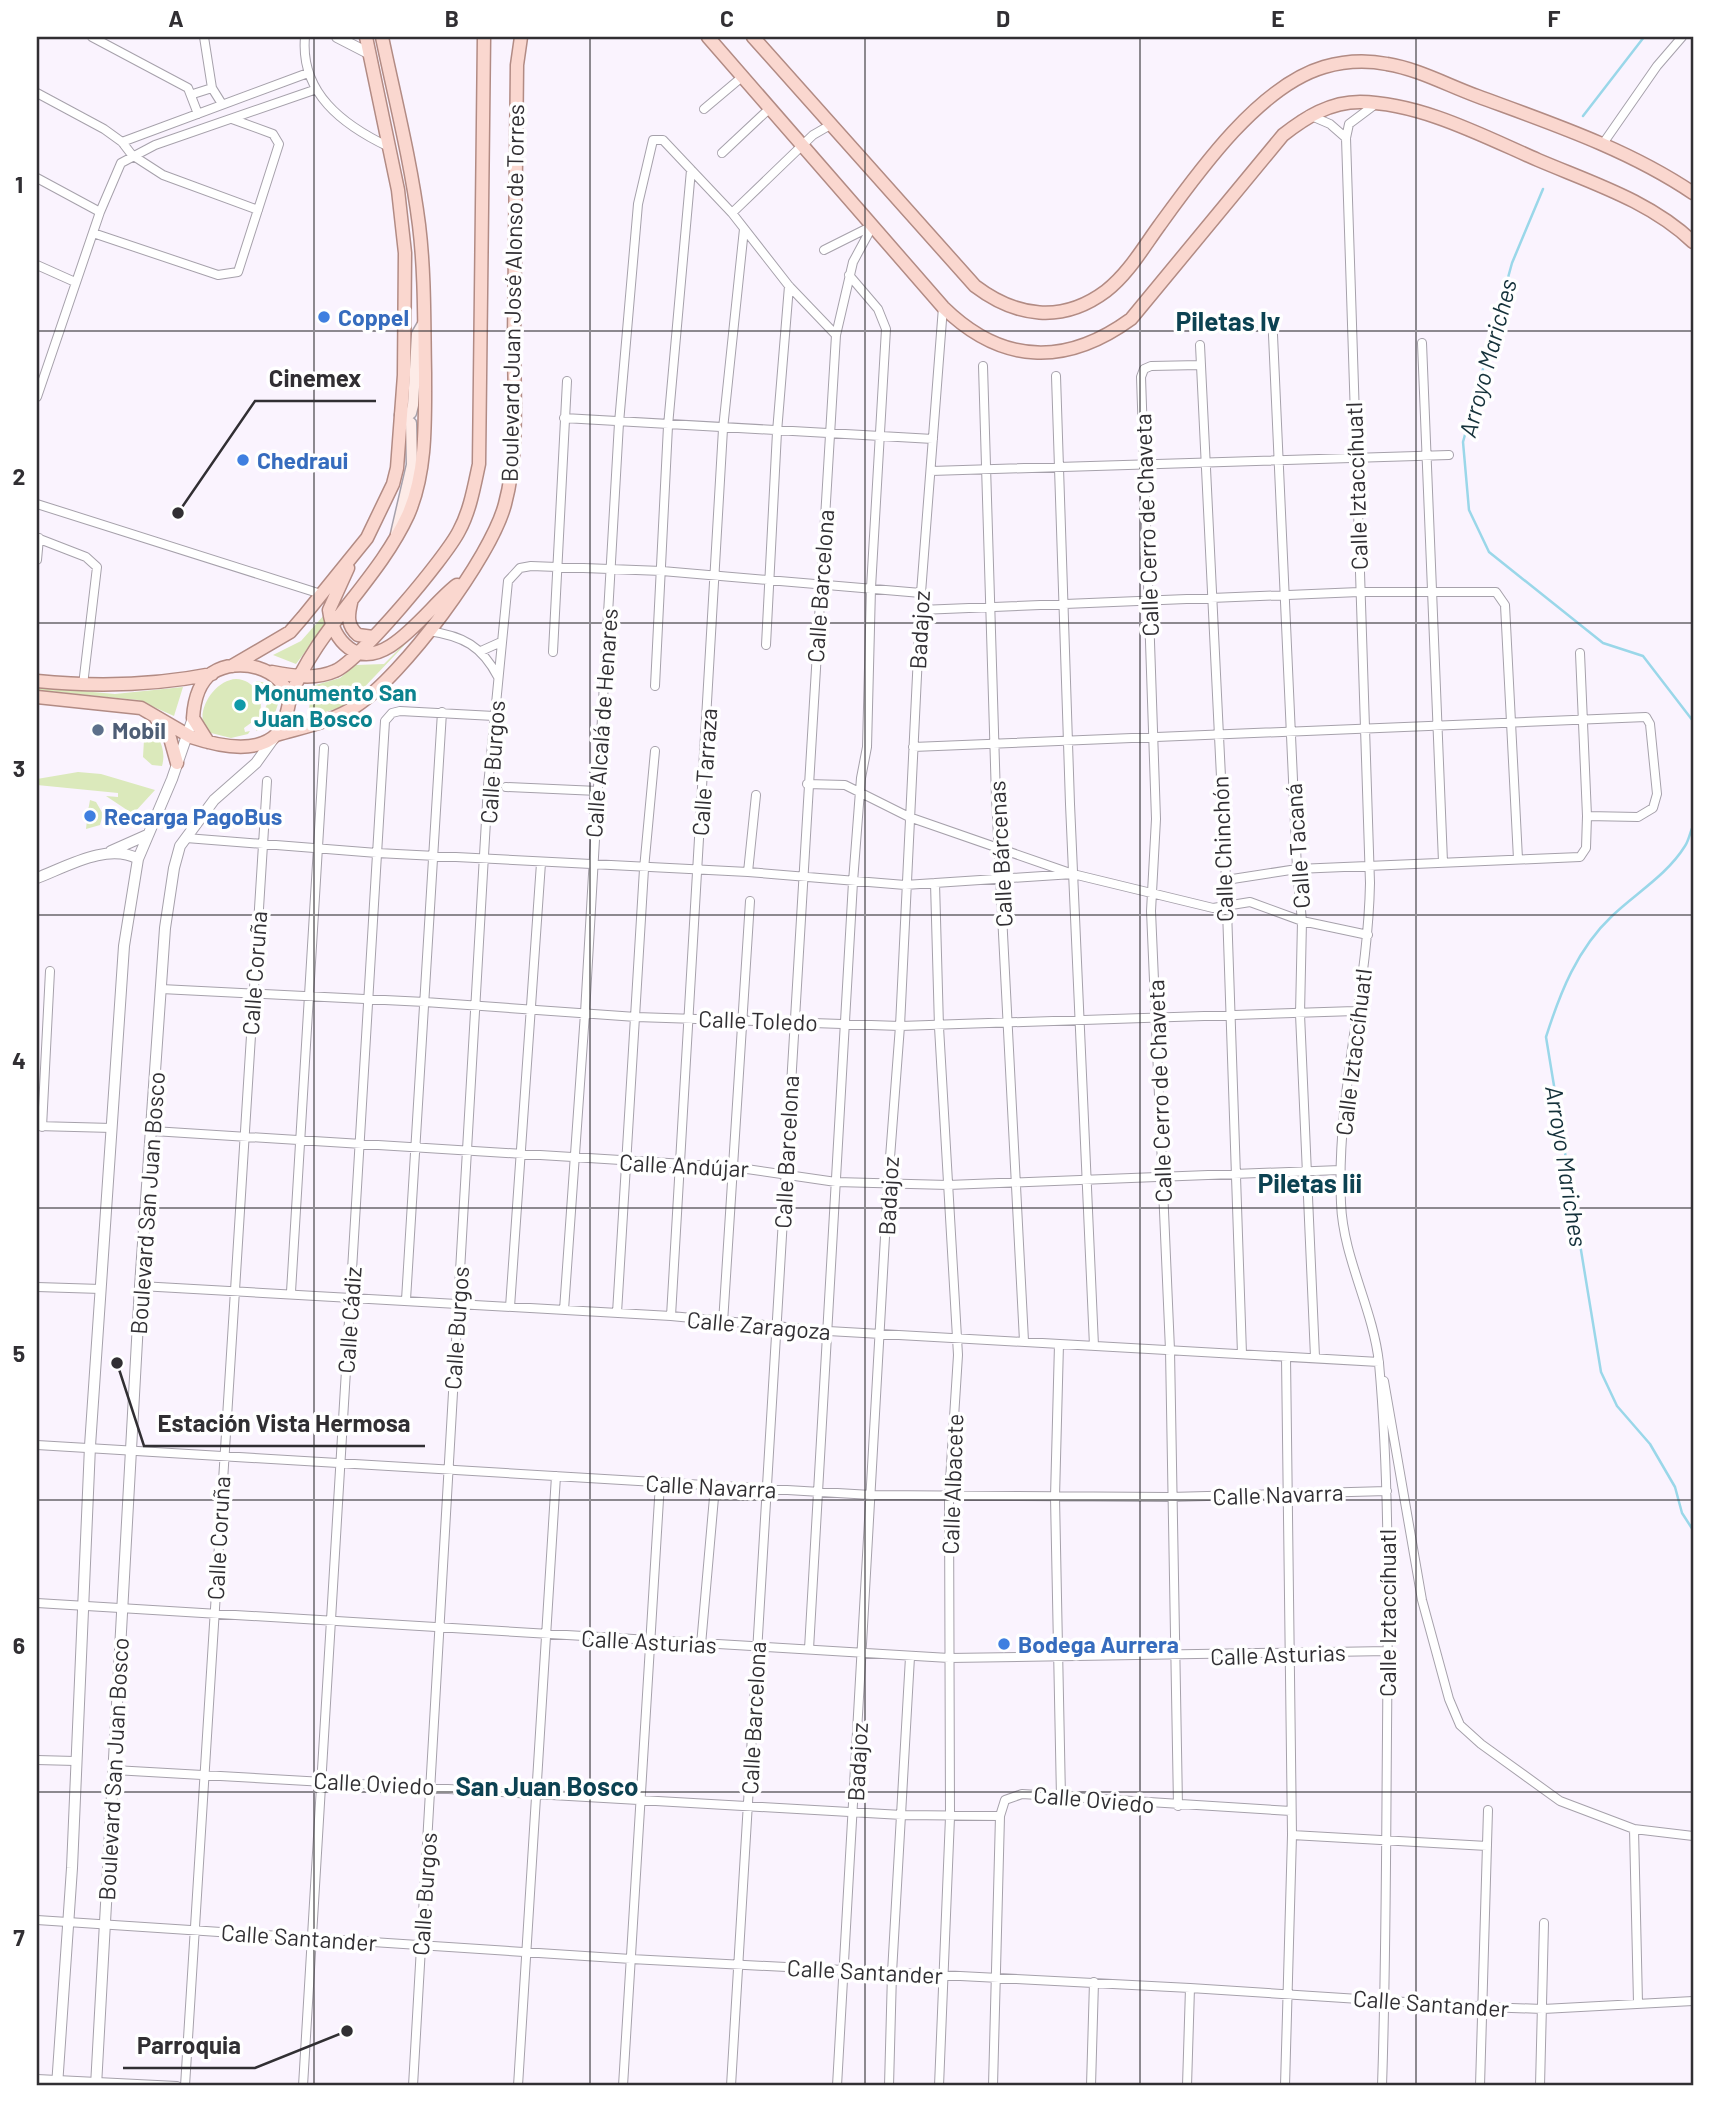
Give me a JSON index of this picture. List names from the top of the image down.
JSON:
{
  "streets": {
    "main road": ["Boulevard Juan José Alonso de Torres"],
    "street": [
      "Calle Iztaccíhuatl",
      "Calle Cerro de Chaveta",
      "Calle Barcelona",
      "Badajoz",
      "Calle Alcalá de Henares",
      "Calle Burgos",
      "Calle Tarraza",
      "Calle Tacaná",
      "Calle Chinchón",
      "Calle Bárcenas",
      "Calle Coruña",
      "Calle Toledo",
      "Calle Andújar",
      "Boulevard San Juan Bosco",
      "Calle Cádiz",
      "Calle Zaragoza",
      "Calle Albacete",
      "Calle Navarra",
      "Calle Asturias",
      "Calle Oviedo",
      "Calle Santander"
    ]
  },
  "crossings": [
    ["Boulevard Juan José Alonso de Torres", "Boulevard San Juan Bosco"],
    ["Calle Iztaccíhuatl", "Calle Toledo"],
    ["Calle Iztaccíhuatl", "Calle Andújar"],
    ["Calle Iztaccíhuatl", "Calle Zaragoza"],
    ["Calle Iztaccíhuatl", "Calle Navarra"],
    ["Calle Iztaccíhuatl", "Calle Asturias"],
    ["Calle Iztaccíhuatl", "Calle Santander"],
    ["Calle Cerro de Chaveta", "Calle Chinchón"],
    ["Calle Cerro de Chaveta", "Calle Toledo"],
    ["Calle Cerro de Chaveta", "Calle Andújar"],
    ["Calle Cerro de Chaveta", "Calle Zaragoza"],
    ["Calle Cerro de Chaveta", "Calle Navarra"],
    ["Calle Cerro de Chaveta", "Calle Asturias"],
    ["Calle Cerro de Chaveta", "Calle Oviedo"],
    ["Calle Barcelona", "Calle Toledo"],
    ["Calle Barcelona", "Calle Andújar"],
    ["Calle Barcelona", "Calle Zaragoza"],
    ["Calle Barcelona", "Calle Navarra"],
    ["Calle Barcelona", "Calle Asturias"],
    ["Calle Barcelona", "Calle Oviedo"],
    ["Calle Barcelona", "Calle Santander"],
    ["Badajoz", "Calle Toledo"],
    ["Badajoz", "Calle Andújar"],
    ["Badajoz", "Calle Zaragoza"],
    ["Badajoz", "Calle Navarra"],
    ["Badajoz", "Calle Asturias"],
    ["Badajoz", "Calle Oviedo"],
    ["Badajoz", "Calle Santander"],
    ["Calle Alcalá de Henares", "Calle Toledo"],
    ["Calle Alcalá de Henares", "Calle Andújar"],
    ["Calle Alcalá de Henares", "Calle Zaragoza"],
    ["Calle Burgos", "Calle Toledo"],
    ["Calle Burgos", "Calle Andújar"],
    ["Calle Burgos", "Calle Zaragoza"],
    ["Calle Burgos", "Calle Navarra"],
    ["Calle Burgos", "Calle Asturias"],
    ["Calle Burgos", "Calle Oviedo"],
    ["Calle Burgos", "Calle Santander"],
    ["Calle Tarraza", "Calle Toledo"],
    ["Calle Tarraza", "Calle Andújar"],
    ["Calle Tarraza", "Calle Zaragoza"],
    ["Calle Tacaná", "Calle Toledo"],
    ["Calle Tacaná", "Calle Andújar"],
    ["Calle Tacaná", "Calle Zaragoza"],
    ["Calle Chinchón", "Calle Toledo"],
    ["Calle Chinchón", "Calle Andújar"],
    ["Calle Chinchón", "Calle Zaragoza"],
    ["Calle Bárcenas", "Calle Toledo"],
    ["Calle Bárcenas", "Calle Andújar"],
    ["Calle Bárcenas", "Calle Zaragoza"],
    ["Calle Coruña", "Calle Toledo"],
    ["Calle Coruña", "Calle Andújar"],
    ["Calle Coruña", "Calle Zaragoza"],
    ["Calle Coruña", "Calle Navarra"],
    ["Calle Coruña", "Calle Asturias"],
    ["Calle Coruña", "Calle Oviedo"],
    ["Calle Coruña", "Calle Santander"],
    ["Calle Toledo", "Boulevard San Juan Bosco"],
    ["Calle Toledo", "Calle Cádiz"],
    ["Calle Toledo", "Calle Albacete"],
    ["Calle Andújar", "Boulevard San Juan Bosco"],
    ["Calle Andújar", "Calle Cádiz"],
    ["Calle Andújar", "Calle Albacete"],
    ["Boulevard San Juan Bosco", "Calle Zaragoza"],
    ["Boulevard San Juan Bosco", "Calle Navarra"],
    ["Boulevard San Juan Bosco", "Calle Asturias"],
    ["Boulevard San Juan Bosco", "Calle Oviedo"],
    ["Boulevard San Juan Bosco", "Calle Santander"],
    ["Calle Cádiz", "Calle Zaragoza"],
    ["Calle Cádiz", "Calle Navarra"],
    ["Calle Cádiz", "Calle Asturias"],
    ["Calle Cádiz", "Calle Oviedo"],
    ["Calle Cádiz", "Calle Santander"],
    ["Calle Zaragoza", "Calle Albacete"],
    ["Calle Albacete", "Calle Navarra"],
    ["Calle Albacete", "Calle Asturias"],
    ["Calle Albacete", "Calle Oviedo"],
    ["Calle Albacete", "Calle Santander"]
  ],
  "districts": ["Piletas Iv", "Piletas Iii", "San Juan Bosco"],
  "water": ["Arroyo Mariches"],
  "places": [
    "Coppel",
    "Chedraui",
    "Cinemex",
    "Monumento San Juan Bosco",
    "Mobil",
    "Recarga PagoBus",
    "Estación Vista Hermosa",
    "Bodega Aurrera",
    "Parroquia"
  ],
  "grid": {
    "columns": [
      "A",
      "B",
      "C",
      "D",
      "E",
      "F"
    ],
    "rows": [
      "1",
      "2",
      "3",
      "4",
      "5",
      "6",
      "7"
    ]
  }
}
